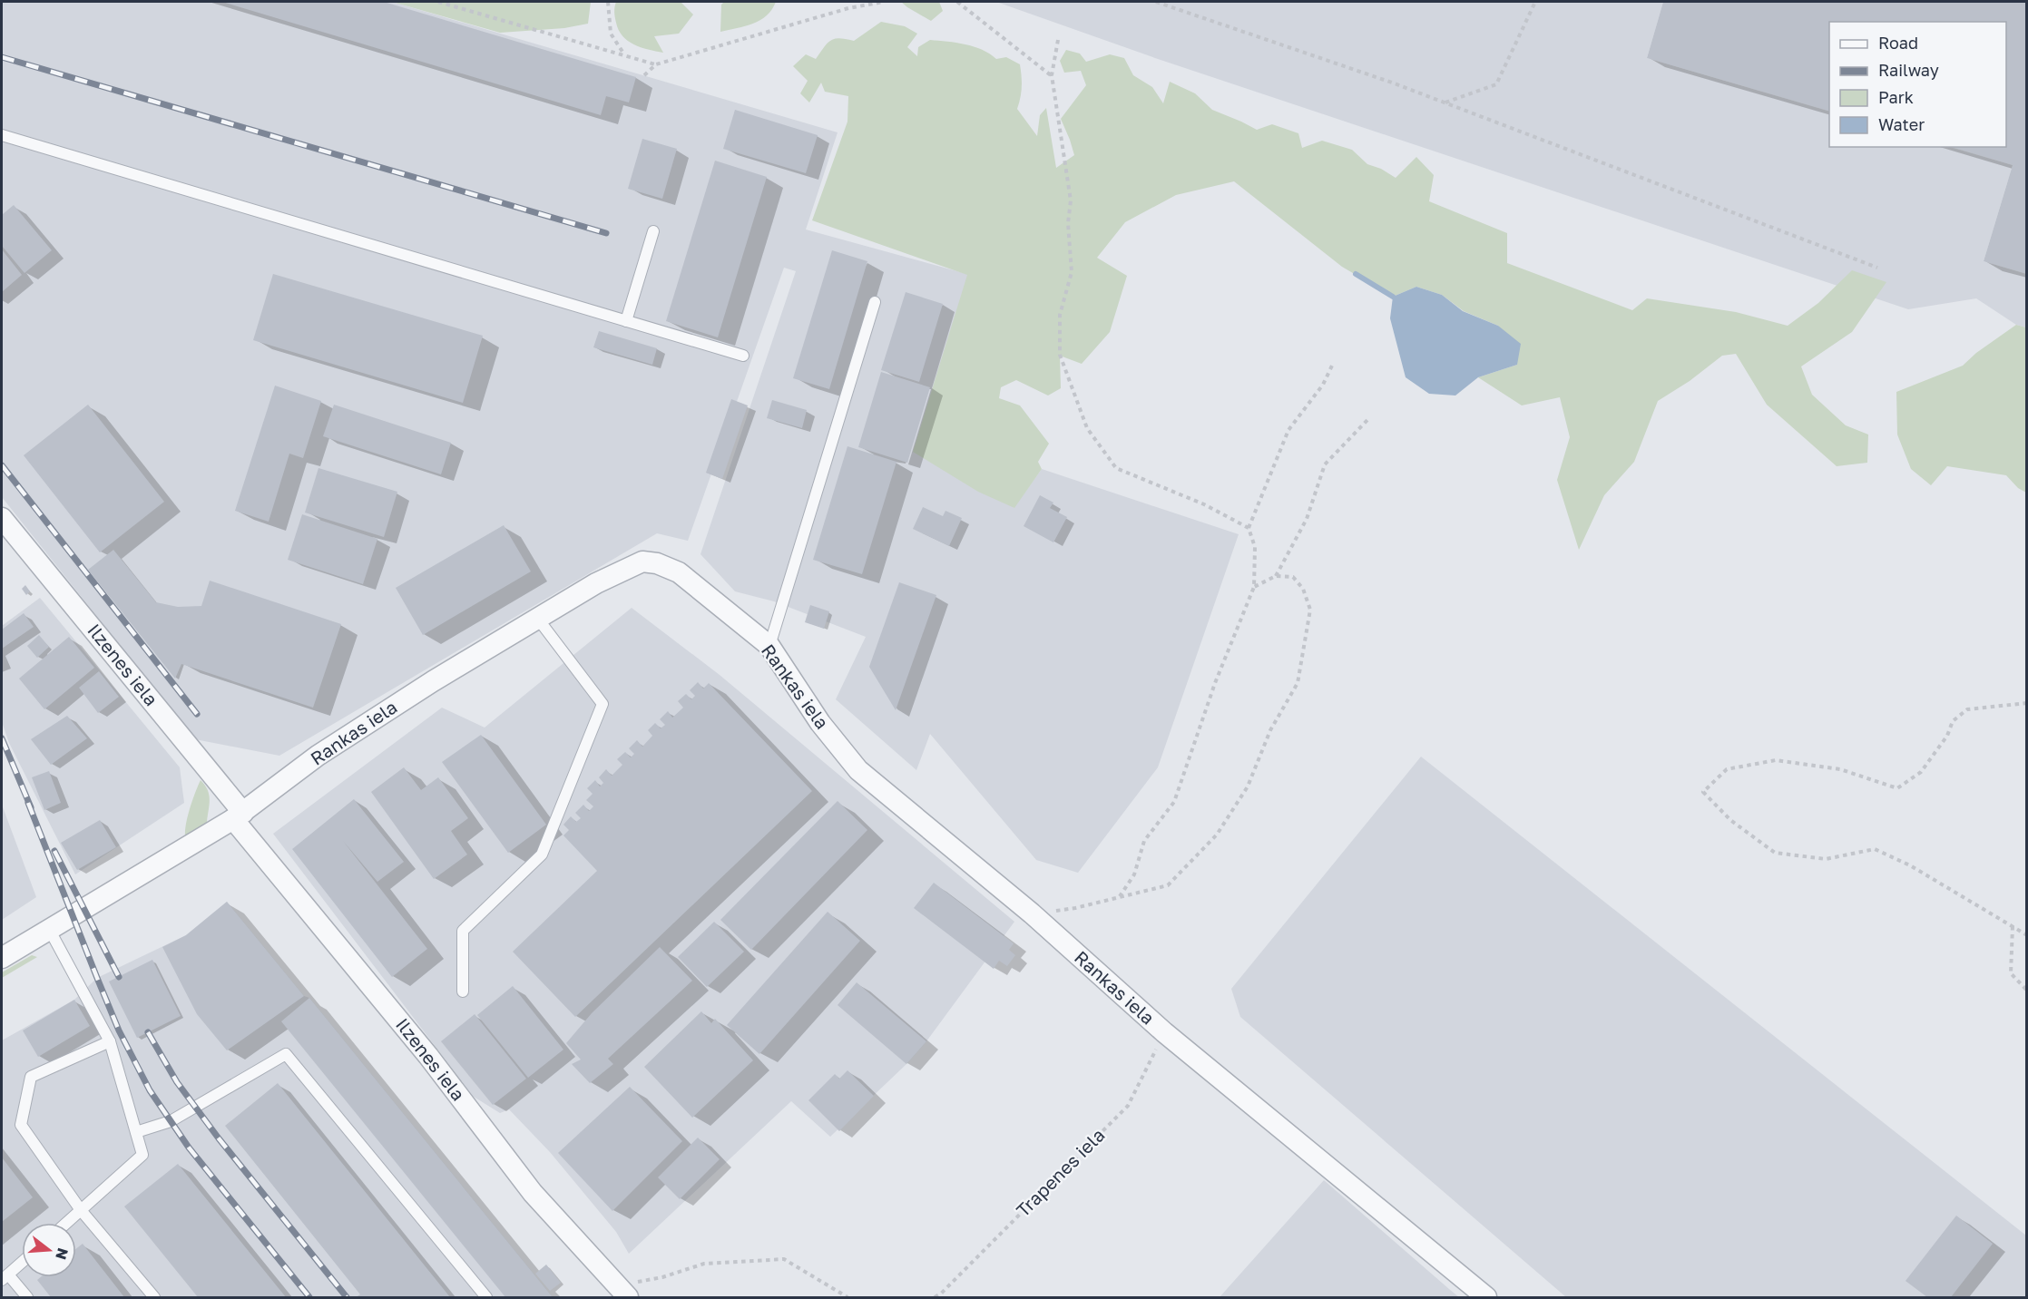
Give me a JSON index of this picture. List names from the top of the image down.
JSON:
{
  "streets": {
    "street": ["Ilzenes iela", "Rankas iela"],
    "path": ["Trapenes iela"]
  },
  "crossings": [
    ["Ilzenes iela", "Rankas iela"],
    ["Rankas iela", "Trapenes iela"]
  ],
  "legend": [
    "Road",
    "Railway",
    "Park",
    "Water"
  ],
  "north": "right"
}
